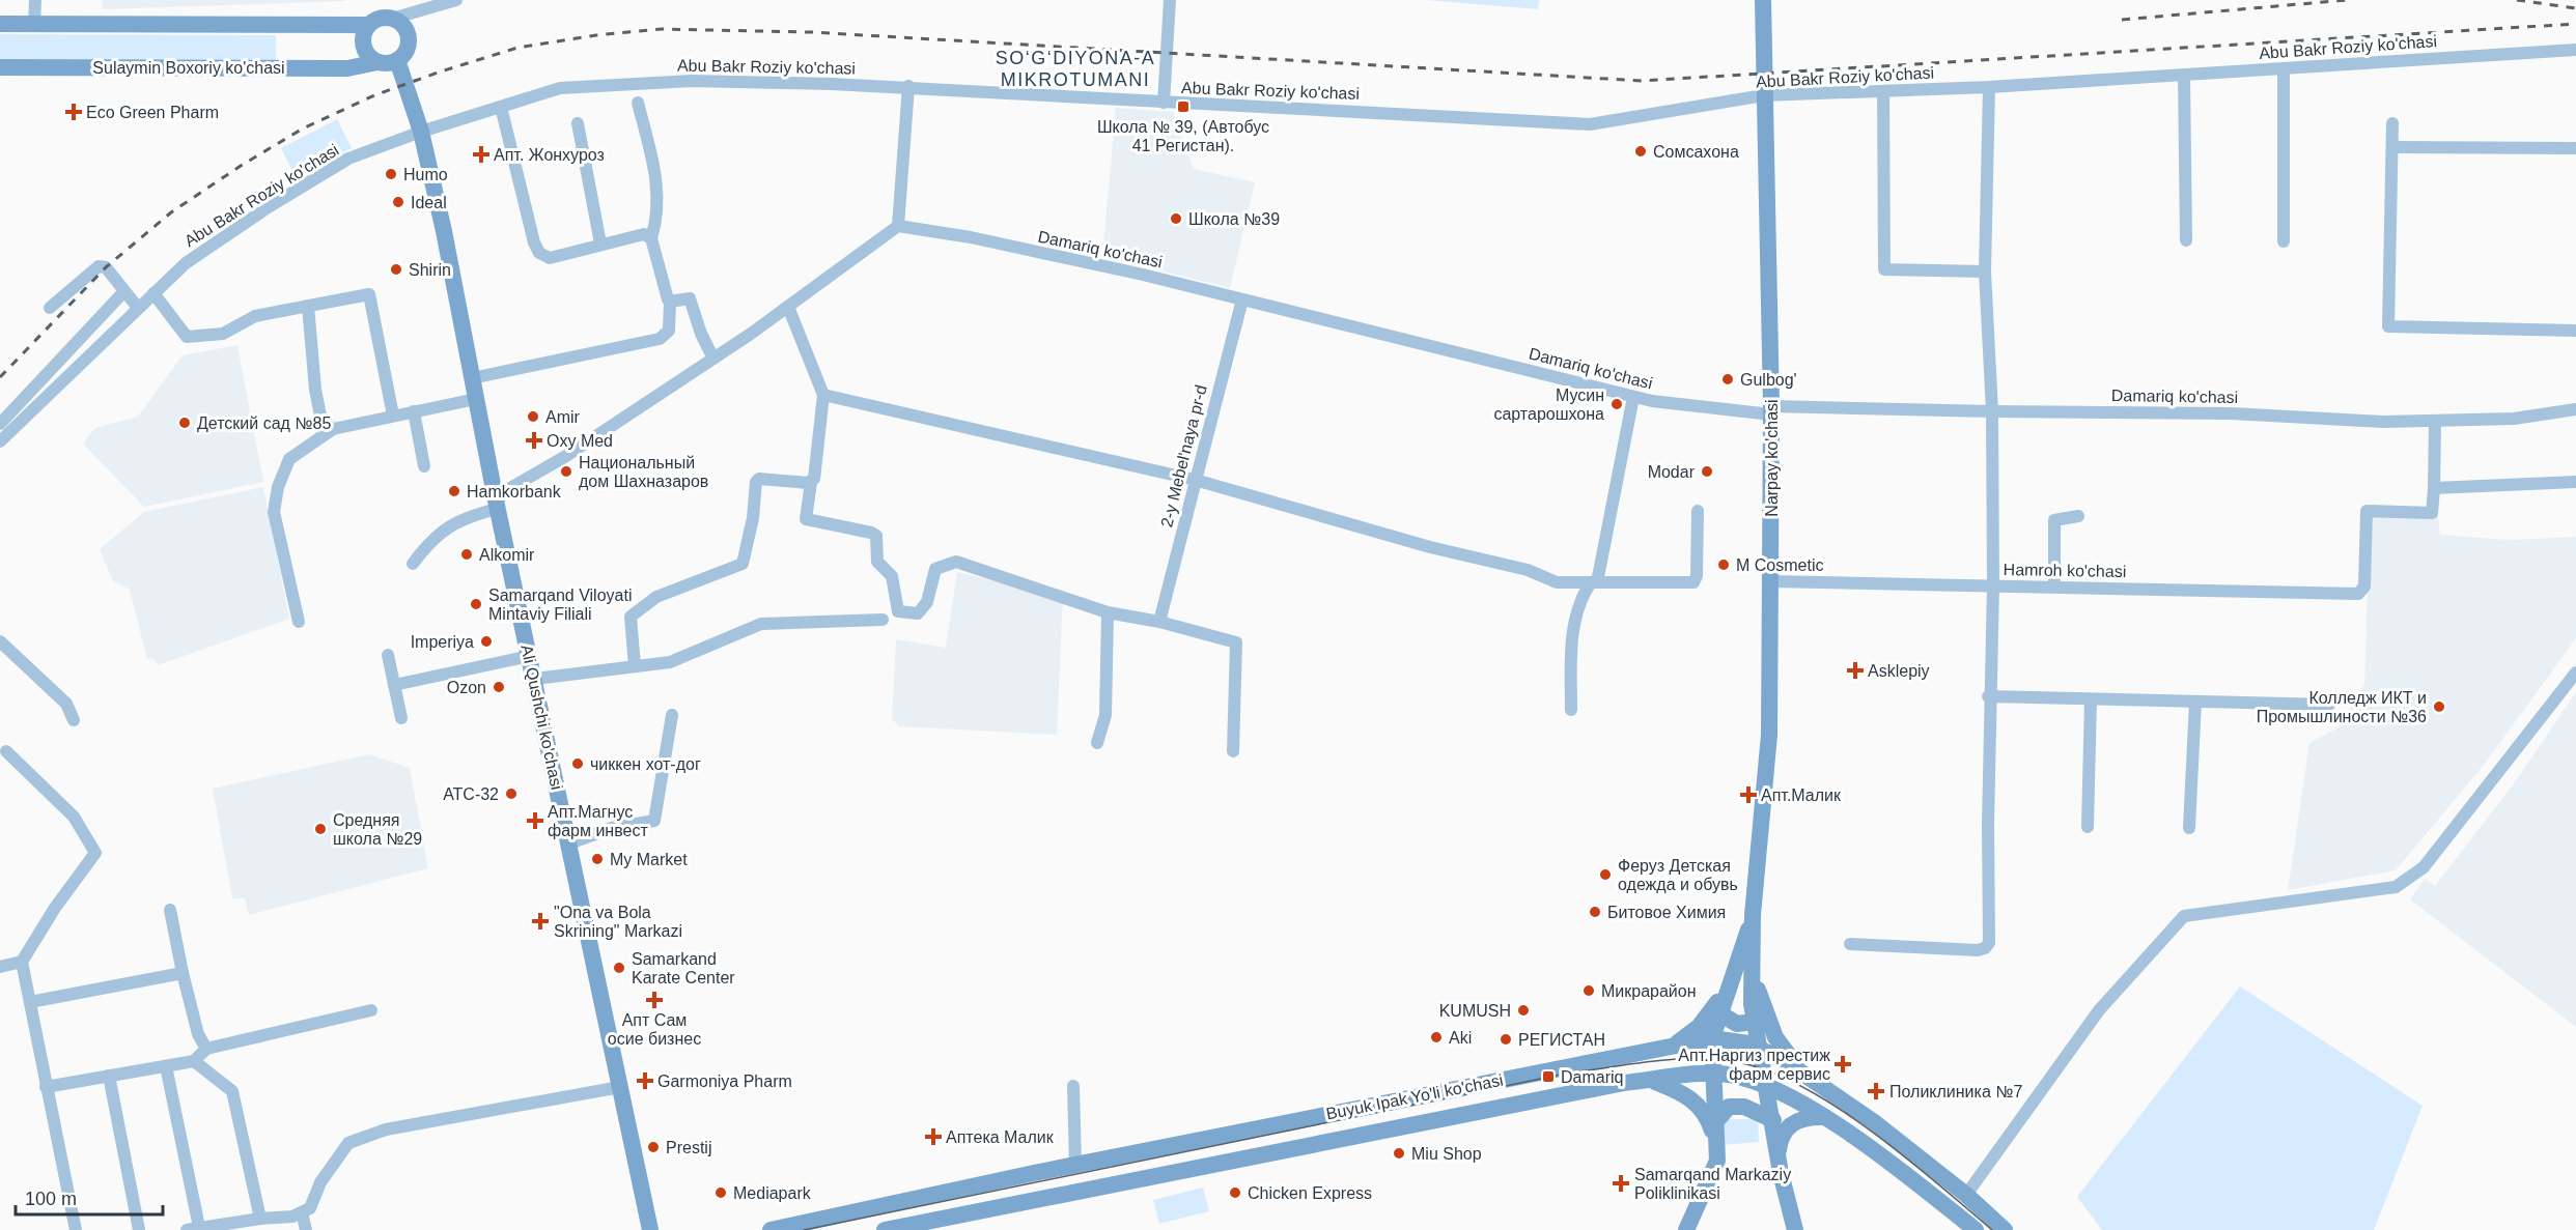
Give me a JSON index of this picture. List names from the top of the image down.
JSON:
{
  "streets": {
    "main road": [
      "Sulaymin Boxoriy ko'chasi",
      "Narpay ko'chasi",
      "Ali Qushchi ko'chasi",
      "Buyuk Ipak Yo'li ko'chasi"
    ],
    "street": [
      "Abu Bakr Roziy ko'chasi",
      "Damariq ko'chasi",
      "2-y Mebel'naya pr-d",
      "Hamroh ko'chasi"
    ]
  },
  "crossings": [
    ["Abu Bakr Roziy ko'chasi", "Narpay ko'chasi"],
    ["Abu Bakr Roziy ko'chasi", "Ali Qushchi ko'chasi"],
    ["Sulaymin Boxoriy ko'chasi", "Ali Qushchi ko'chasi"],
    ["Damariq ko'chasi", "2-y Mebel'naya pr-d"],
    ["Damariq ko'chasi", "Narpay ko'chasi"],
    ["Narpay ko'chasi", "Hamroh ko'chasi"],
    ["Narpay ko'chasi", "Buyuk Ipak Yo'li ko'chasi"]
  ],
  "districts": ["SO‘G‘DIYONA-А MIKROTUMANI"],
  "places": {
    "transit": ["Школа № 39, (Автобус 41 Регистан).", "Damariq"],
    "health": [
      "Eco Green Pharm",
      "Апт. Жонхуроз",
      "Oxy Med",
      "Asklepiy",
      "Апт.Малик",
      "Апт.Магнус фарм инвест",
      "\"Ona va Bola Skrining\" Markazi",
      "Апт Сам осие бизнес",
      "Апт.Наргиз престиж фарм сервис",
      "Garmoniya Pharm",
      "Поликлиника №7",
      "Аптека Малик",
      "Samarqand Markaziy Poliklinikasi"
    ],
    "other": [
      "Сомсахона",
      "Humo",
      "Ideal",
      "Школа №39",
      "Shirin",
      "Gulbog'",
      "Мусин сартарошхона",
      "Amir",
      "Детский сад №85",
      "Национальный дом Шахназаров",
      "Modar",
      "Hamkorbank",
      "Alkomir",
      "M Cosmetic",
      "Samarqand Viloyati Mintaviy Filiali",
      "Imperiya",
      "Ozon",
      "Колледж ИКТ и Промышлиности №36",
      "чиккен хот-дог",
      "АТС-32",
      "Средняя школа №29",
      "My Market",
      "Феруз Детская одежда и обувь",
      "Битовое Химия",
      "Samarkand Karate Center",
      "Микрарайон",
      "KUMUSH",
      "Aki",
      "РЕГИСТАН",
      "Prestij",
      "Miu Shop",
      "Mediapark",
      "Chicken Express"
    ]
  },
  "scale_bar": "100 m"
}
